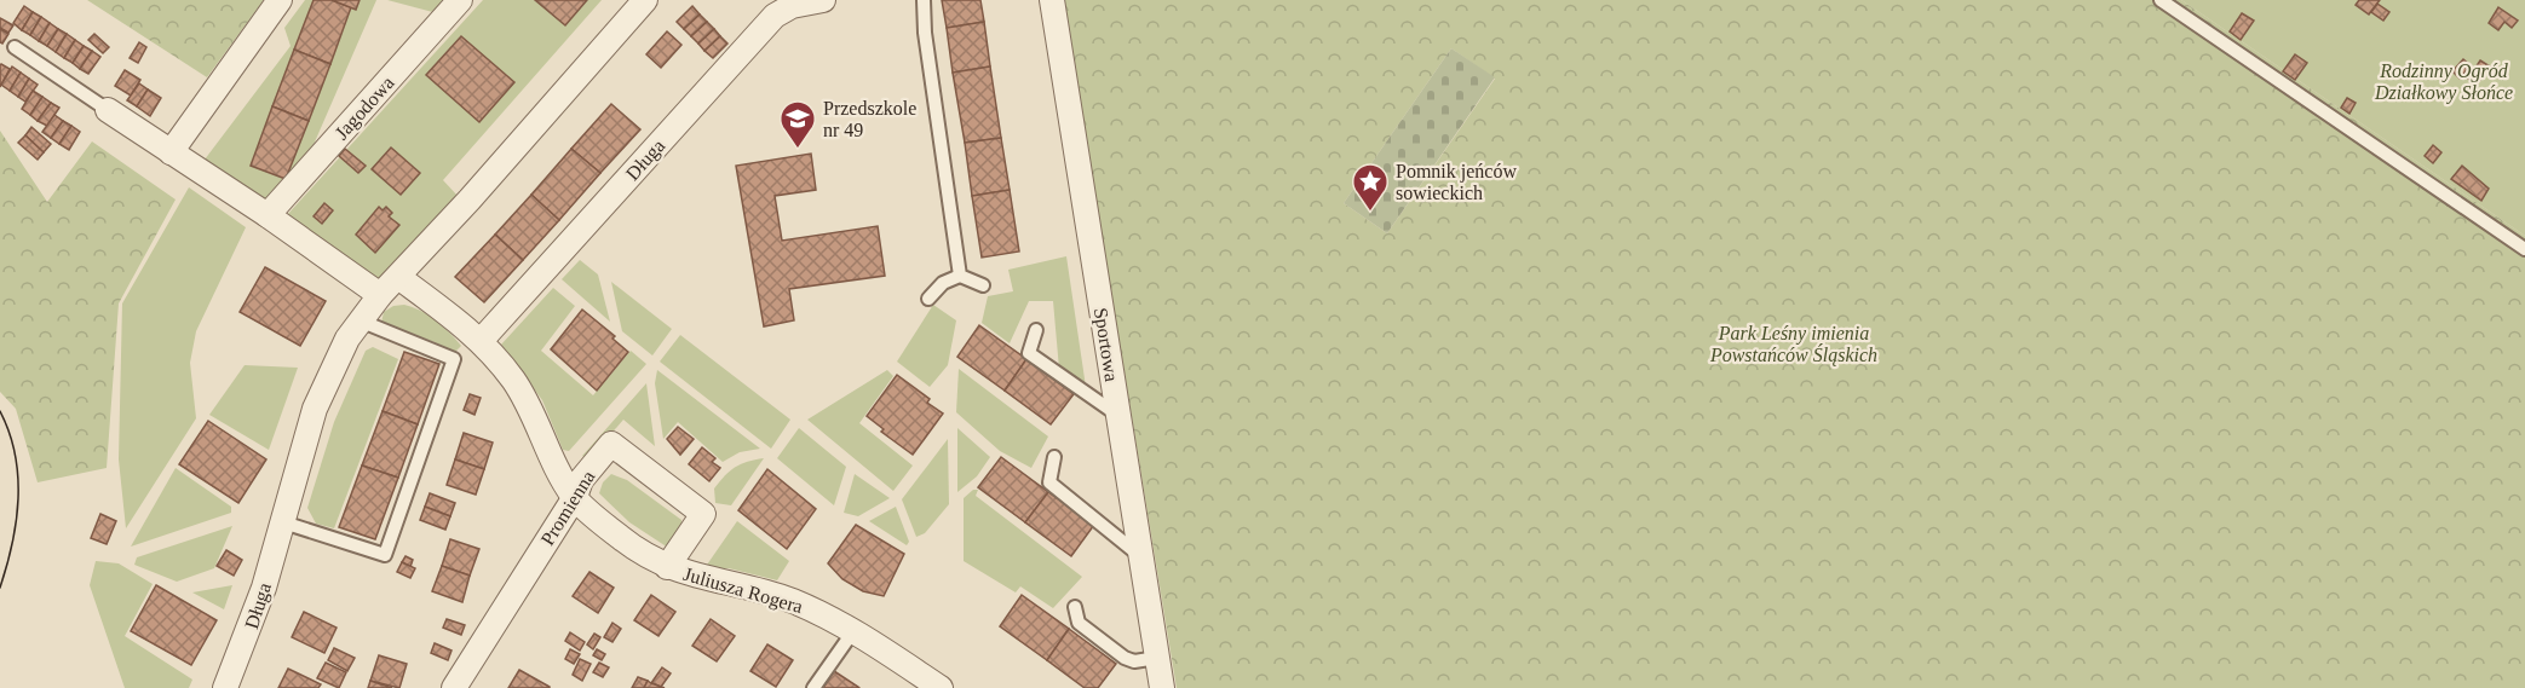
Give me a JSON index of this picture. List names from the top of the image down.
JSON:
{
  "streets": {
    "street": [
      "Jagodowa",
      "Długa",
      "Sportowa",
      "Promienna",
      "Juliusza Rogera"
    ]
  },
  "crossings": [
    ["Długa", "Juliusza Rogera"],
    ["Promienna", "Juliusza Rogera"]
  ],
  "parks": ["Rodzinny Ogród Działkowy Słońce", "Park Leśny imienia Powstańców Śląskich"],
  "places": {
    "school or university": ["Przedszkole nr 49"],
    "place": ["Pomnik jeńców sowieckich"]
  }
}
